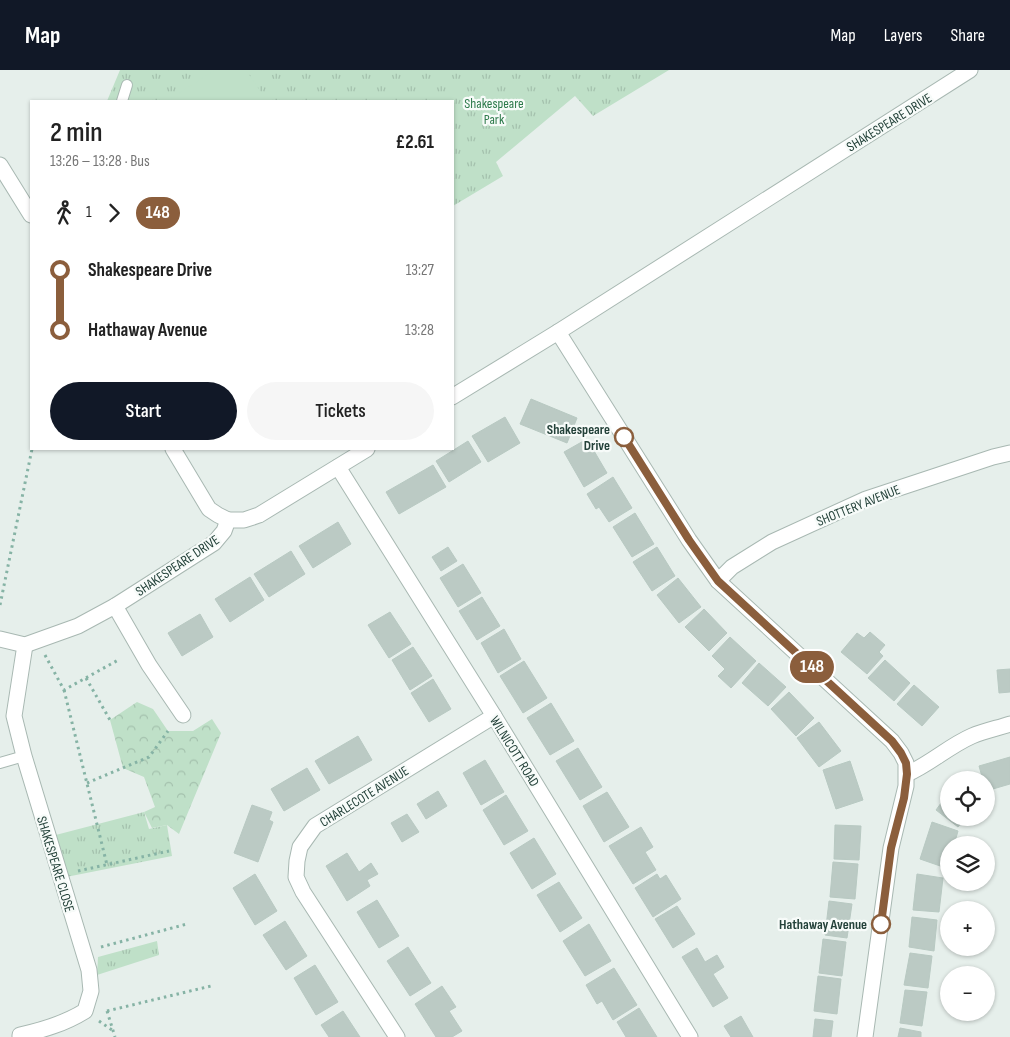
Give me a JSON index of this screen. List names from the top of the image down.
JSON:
{
  "streets": {
    "street": [
      "SHAKESPEARE DRIVE",
      "SHOTTERY AVENUE",
      "WILNICOTT ROAD",
      "CHARLECOTE AVENUE",
      "SHAKESPEARE CLOSE"
    ]
  },
  "crossings": [
    ["SHAKESPEARE DRIVE", "WILNICOTT ROAD"],
    ["SHAKESPEARE DRIVE", "SHAKESPEARE CLOSE"],
    ["WILNICOTT ROAD", "CHARLECOTE AVENUE"]
  ],
  "parks": ["Shakespeare Park"],
  "places": ["Shakespeare Drive", "Hathaway Avenue"],
  "lines": ["bus line 148"],
  "page": {
    "header": "Map",
    "nav": ["Map", "Layers", "Share"],
    "on_map": "148",
    "heading": ["2 min", "13:26 – 13:28 · Bus", "£2.61"],
    "legs": ["1", "148"],
    "list": [
      {
        "name": "Shakespeare Drive",
        "value": "13:27"
      },
      {
        "name": "Hathaway Avenue",
        "value": "13:28"
      }
    ],
    "buttons": ["Start", "Tickets"],
    "map_buttons": ["+", "−"]
  }
}
